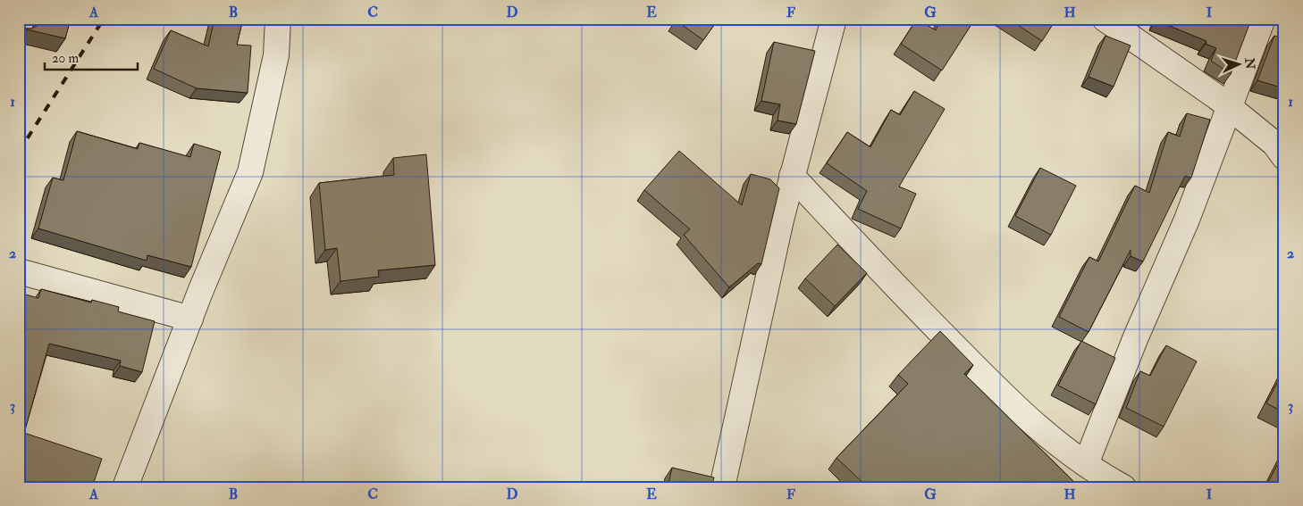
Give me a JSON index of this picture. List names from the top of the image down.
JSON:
{
  "scale_bar": "20 m",
  "north": "right",
  "grid": {
    "columns": [
      "A",
      "B",
      "C",
      "D",
      "E",
      "F",
      "G",
      "H",
      "I"
    ],
    "rows": ["1", "2", "3"]
  }
}
